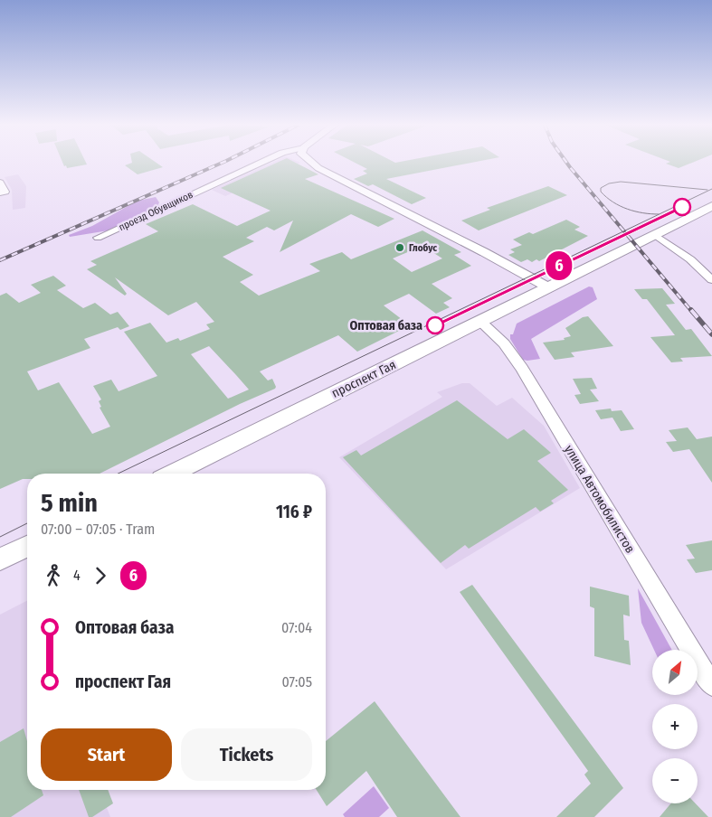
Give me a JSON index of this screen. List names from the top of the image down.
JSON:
{
  "streets": {
    "main road": ["проспект Гая"],
    "street": ["проезд Обувщиков", "улица Автомобилистов"]
  },
  "crossings": [
    ["проспект Гая", "улица Автомобилистов"]
  ],
  "places": ["Глобус", "Оптовая база"],
  "lines": ["tram line 6"],
  "north": "top right",
  "page": {
    "on_map": "6",
    "heading": ["5 min", "07:00 – 07:05 · Tram", "116 ₽"],
    "legs": ["4", "6"],
    "list": [
      {
        "name": "Оптовая база",
        "value": "07:04"
      },
      {
        "name": "проспект Гая",
        "value": "07:05"
      }
    ],
    "map_buttons": ["+", "−"],
    "buttons": ["Start", "Tickets"]
  }
}
